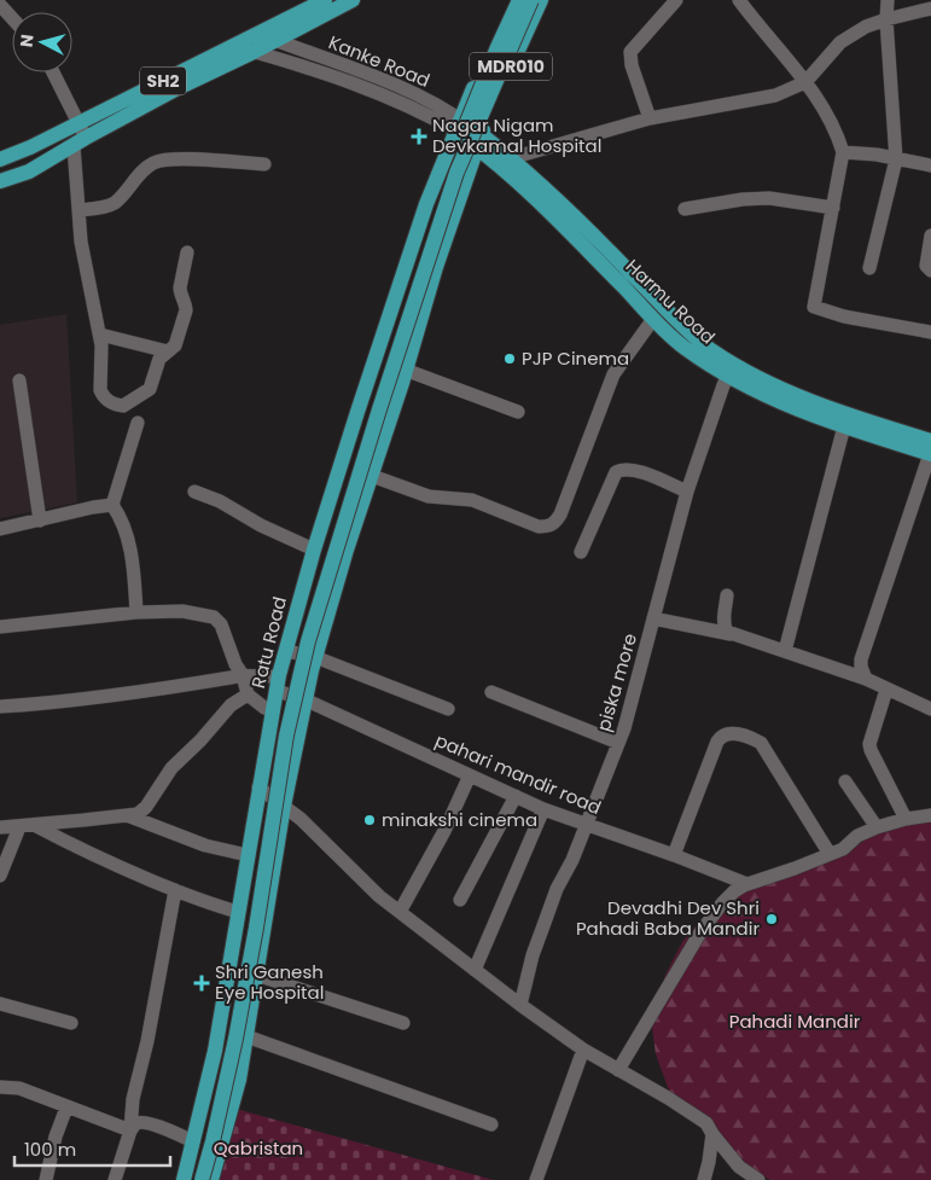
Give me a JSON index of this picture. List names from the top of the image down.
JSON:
{
  "streets": {
    "main road": [
      "MDR010",
      "SH2",
      "Harmu Road",
      "Ratu Road"
    ],
    "street": ["Kanke Road", "piska more", "pahari mandir road"]
  },
  "crossings": [
    ["Kanke Road", "MDR010"],
    ["Kanke Road", "SH2"],
    ["Kanke Road", "Harmu Road"],
    ["Kanke Road", "Ratu Road"],
    ["MDR010", "Harmu Road"],
    ["MDR010", "Ratu Road"],
    ["Harmu Road", "Ratu Road"],
    ["Harmu Road", "piska more"],
    ["Ratu Road", "pahari mandir road"],
    ["piska more", "pahari mandir road"]
  ],
  "parks": ["Pahadi Mandir", "Qabristan"],
  "places": {
    "health": ["Nagar Nigam Devkamal Hospital", "Shri Ganesh Eye Hospital"],
    "other": ["PJP Cinema", "minakshi cinema", "Devadhi Dev Shri Pahadi Baba Mandir"]
  },
  "scale_bar": "100 m",
  "north": "left"
}
